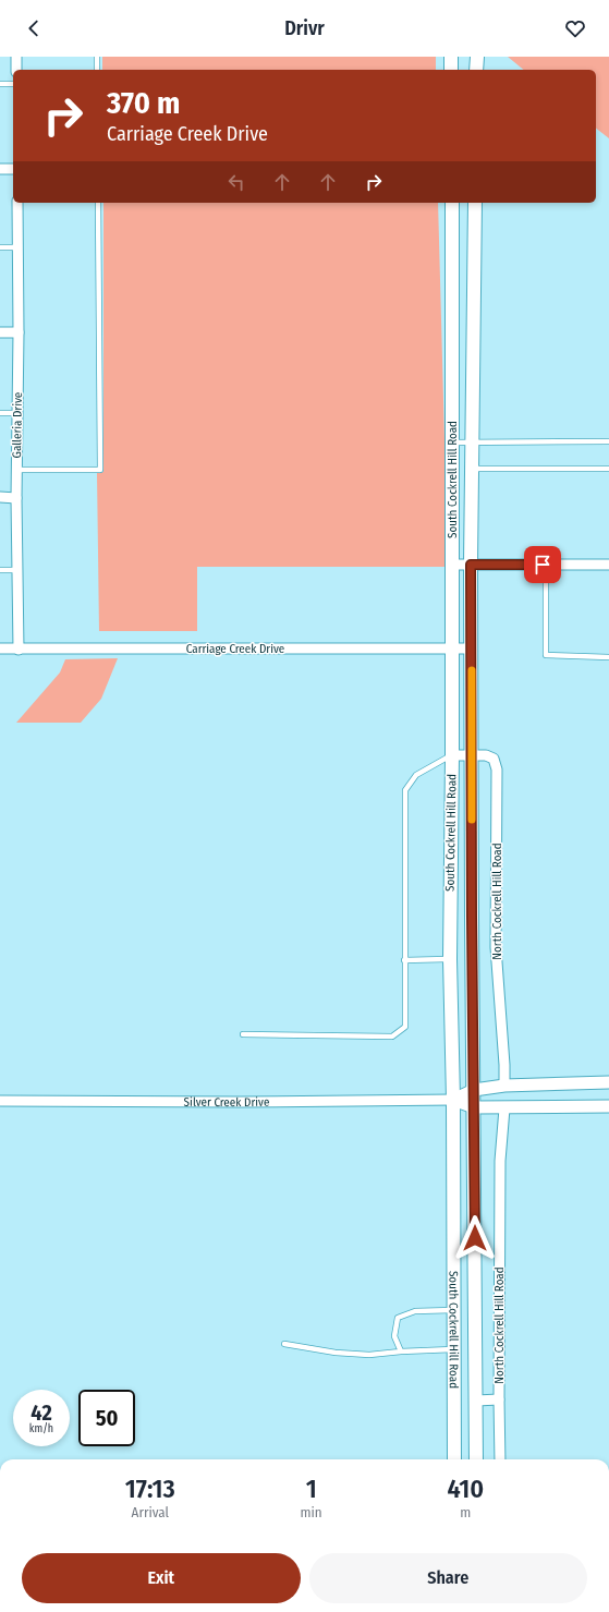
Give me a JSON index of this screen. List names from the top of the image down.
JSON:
{
  "streets": {
    "main road": ["South Cockrell Hill Road"],
    "street": [
      "Galleria Drive",
      "Carriage Creek Drive",
      "North Cockrell Hill Road",
      "Silver Creek Drive"
    ]
  },
  "crossings": [
    ["Galleria Drive", "Carriage Creek Drive"],
    ["South Cockrell Hill Road", "Carriage Creek Drive"],
    ["South Cockrell Hill Road", "North Cockrell Hill Road"],
    ["South Cockrell Hill Road", "Silver Creek Drive"],
    ["North Cockrell Hill Road", "Silver Creek Drive"]
  ],
  "page": {
    "header": "Drivr",
    "turn": ["370 m", "Carriage Creek Drive"],
    "speed": "42 km/h",
    "limit": "50",
    "eta": [
      "17:13",
      "Arrival",
      "1",
      "min",
      "410",
      "m"
    ],
    "buttons": ["Exit", "Share"]
  }
}
